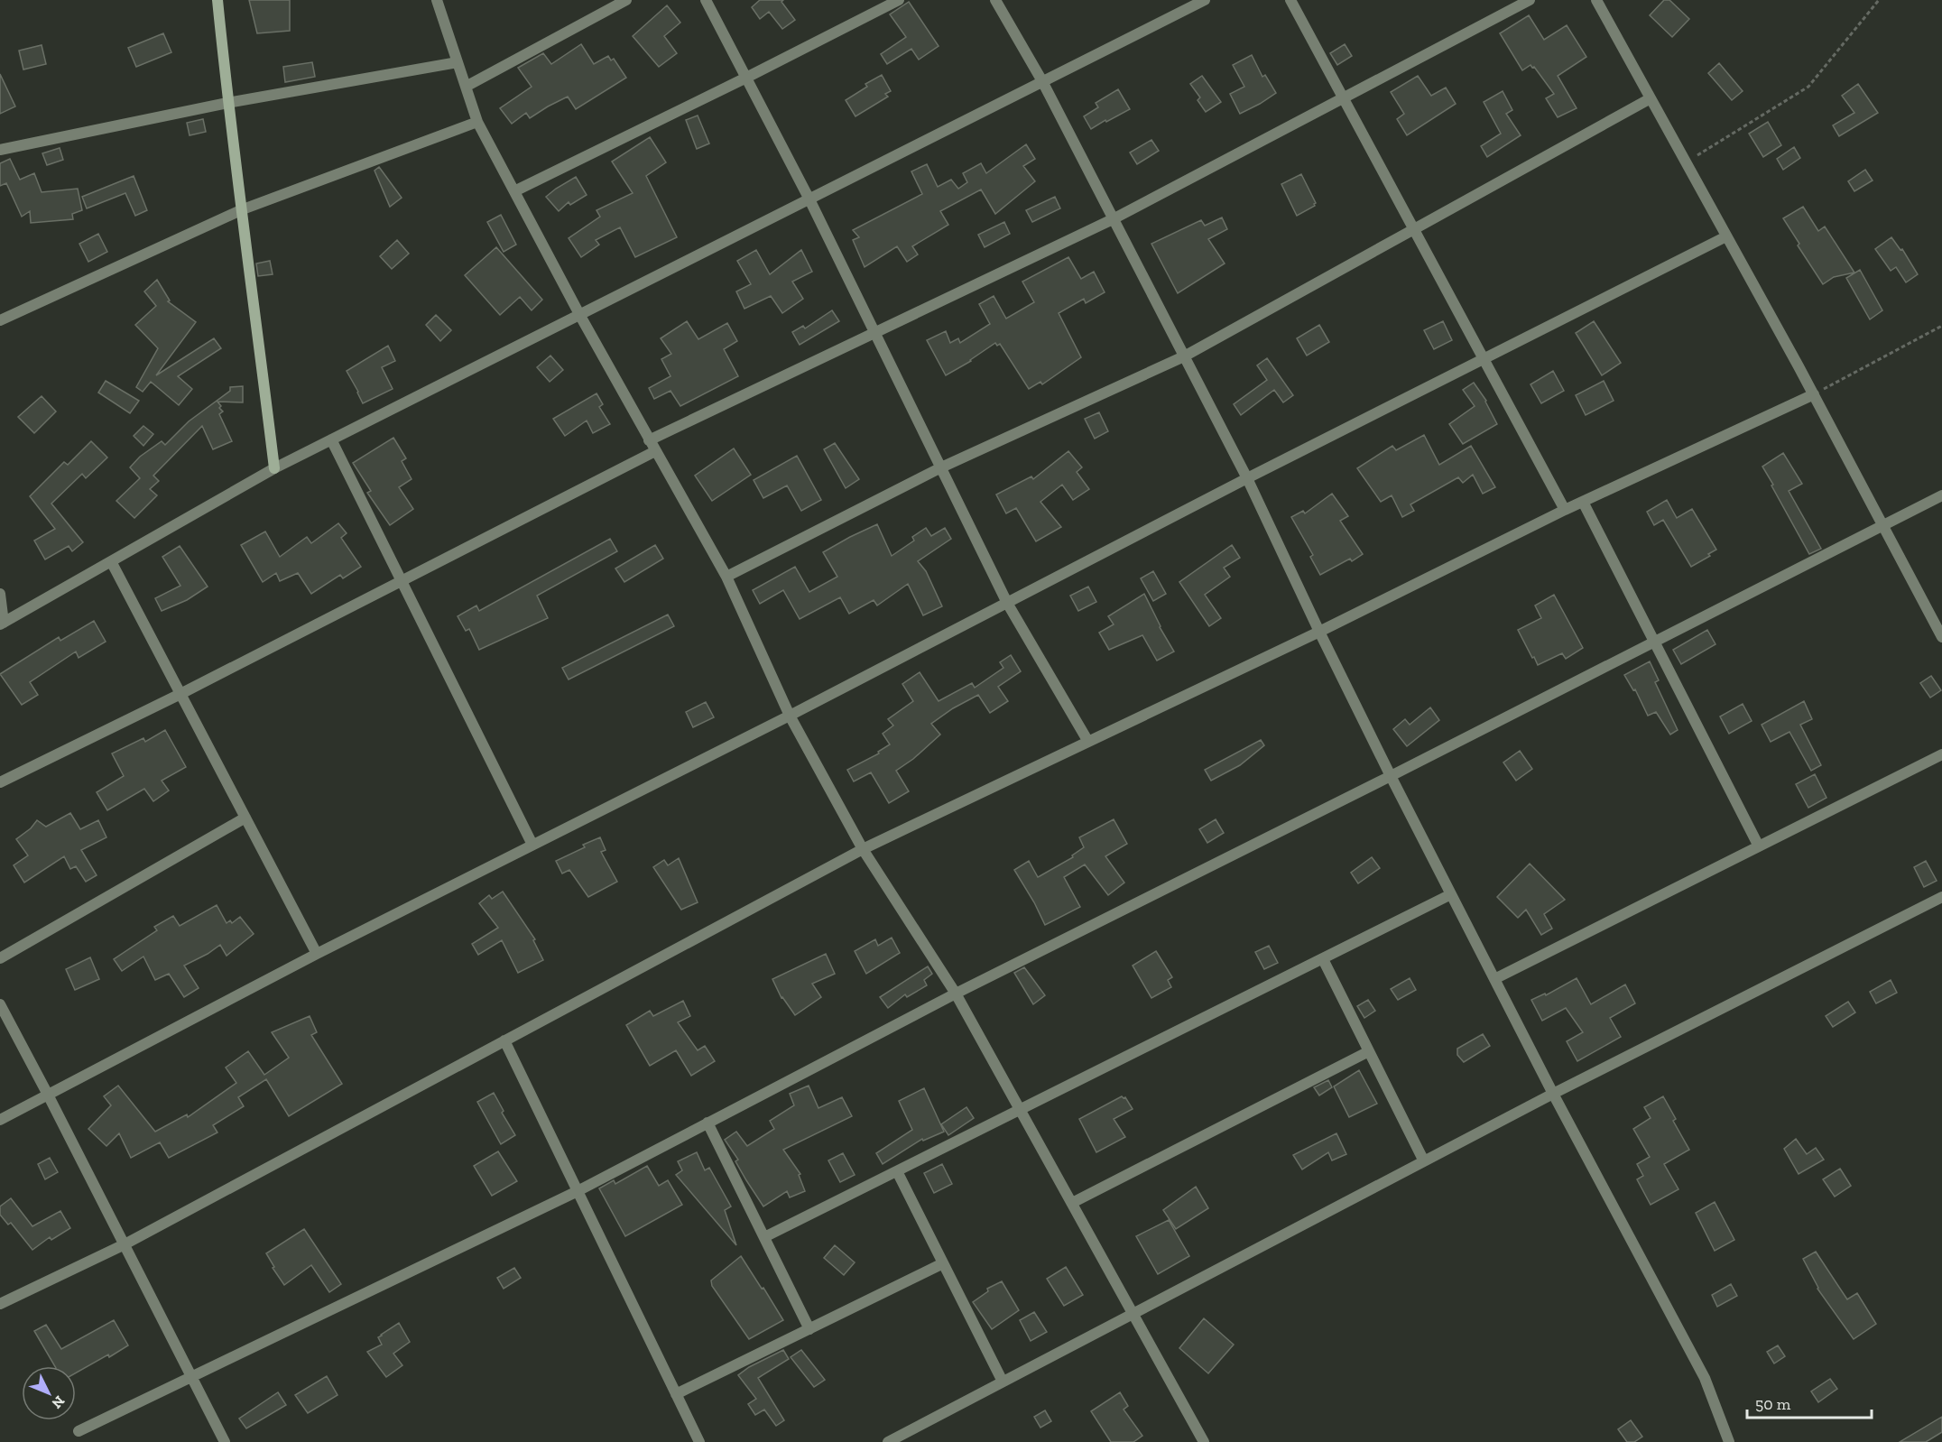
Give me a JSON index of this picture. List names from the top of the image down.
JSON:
{
  "scale_bar": "50 m",
  "north": "bottom right"
}
